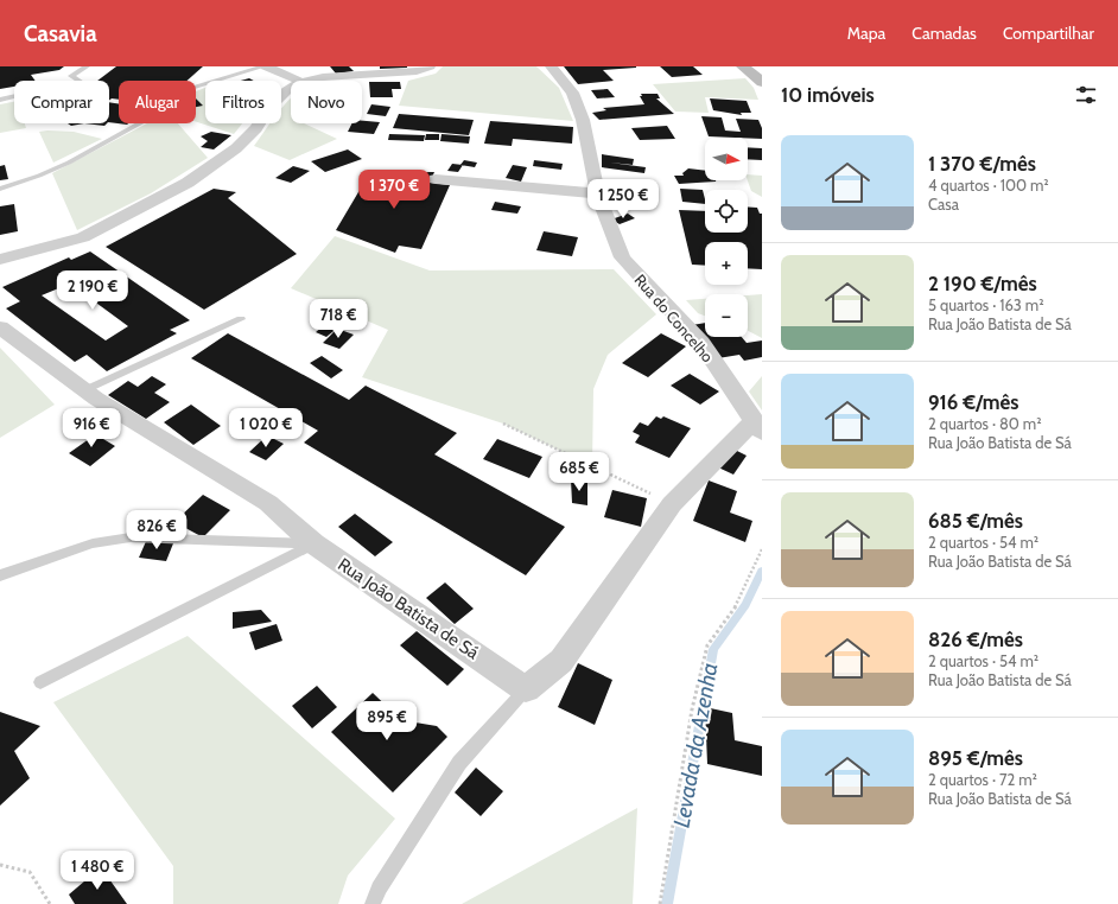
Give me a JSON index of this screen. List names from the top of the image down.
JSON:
{
  "streets": {
    "street": ["Rua do Concelho", "Rua João Batista de Sá"]
  },
  "water": ["Levada da Azenha"],
  "north": "right",
  "page": {
    "header": "Casavia",
    "nav": ["Mapa", "Camadas", "Compartilhar"],
    "heading": "10 imóveis",
    "chip": [
      "Comprar",
      "Alugar",
      "Filtros",
      "Novo"
    ],
    "list": [
      {
        "name": "1 370 €/mês",
        "note": "4 quartos · 100 m² · Casa"
      },
      {
        "name": "2 190 €/mês",
        "note": "5 quartos · 163 m² · Rua João Batista de Sá"
      },
      {
        "name": "916 €/mês",
        "note": "2 quartos · 80 m² · Rua João Batista de Sá"
      },
      {
        "name": "685 €/mês",
        "note": "2 quartos · 54 m² · Rua João Batista de Sá"
      },
      {
        "name": "826 €/mês",
        "note": "2 quartos · 54 m² · Rua João Batista de Sá"
      },
      {
        "name": "895 €/mês",
        "note": "2 quartos · 72 m² · Rua João Batista de Sá"
      }
    ],
    "map_buttons": ["+", "−"],
    "price": [
      "1 370 €",
      "1 250 €",
      "2 190 €",
      "718 €",
      "916 €",
      "1 020 €",
      "685 €",
      "826 €",
      "895 €",
      "1 480 €"
    ]
  }
}
